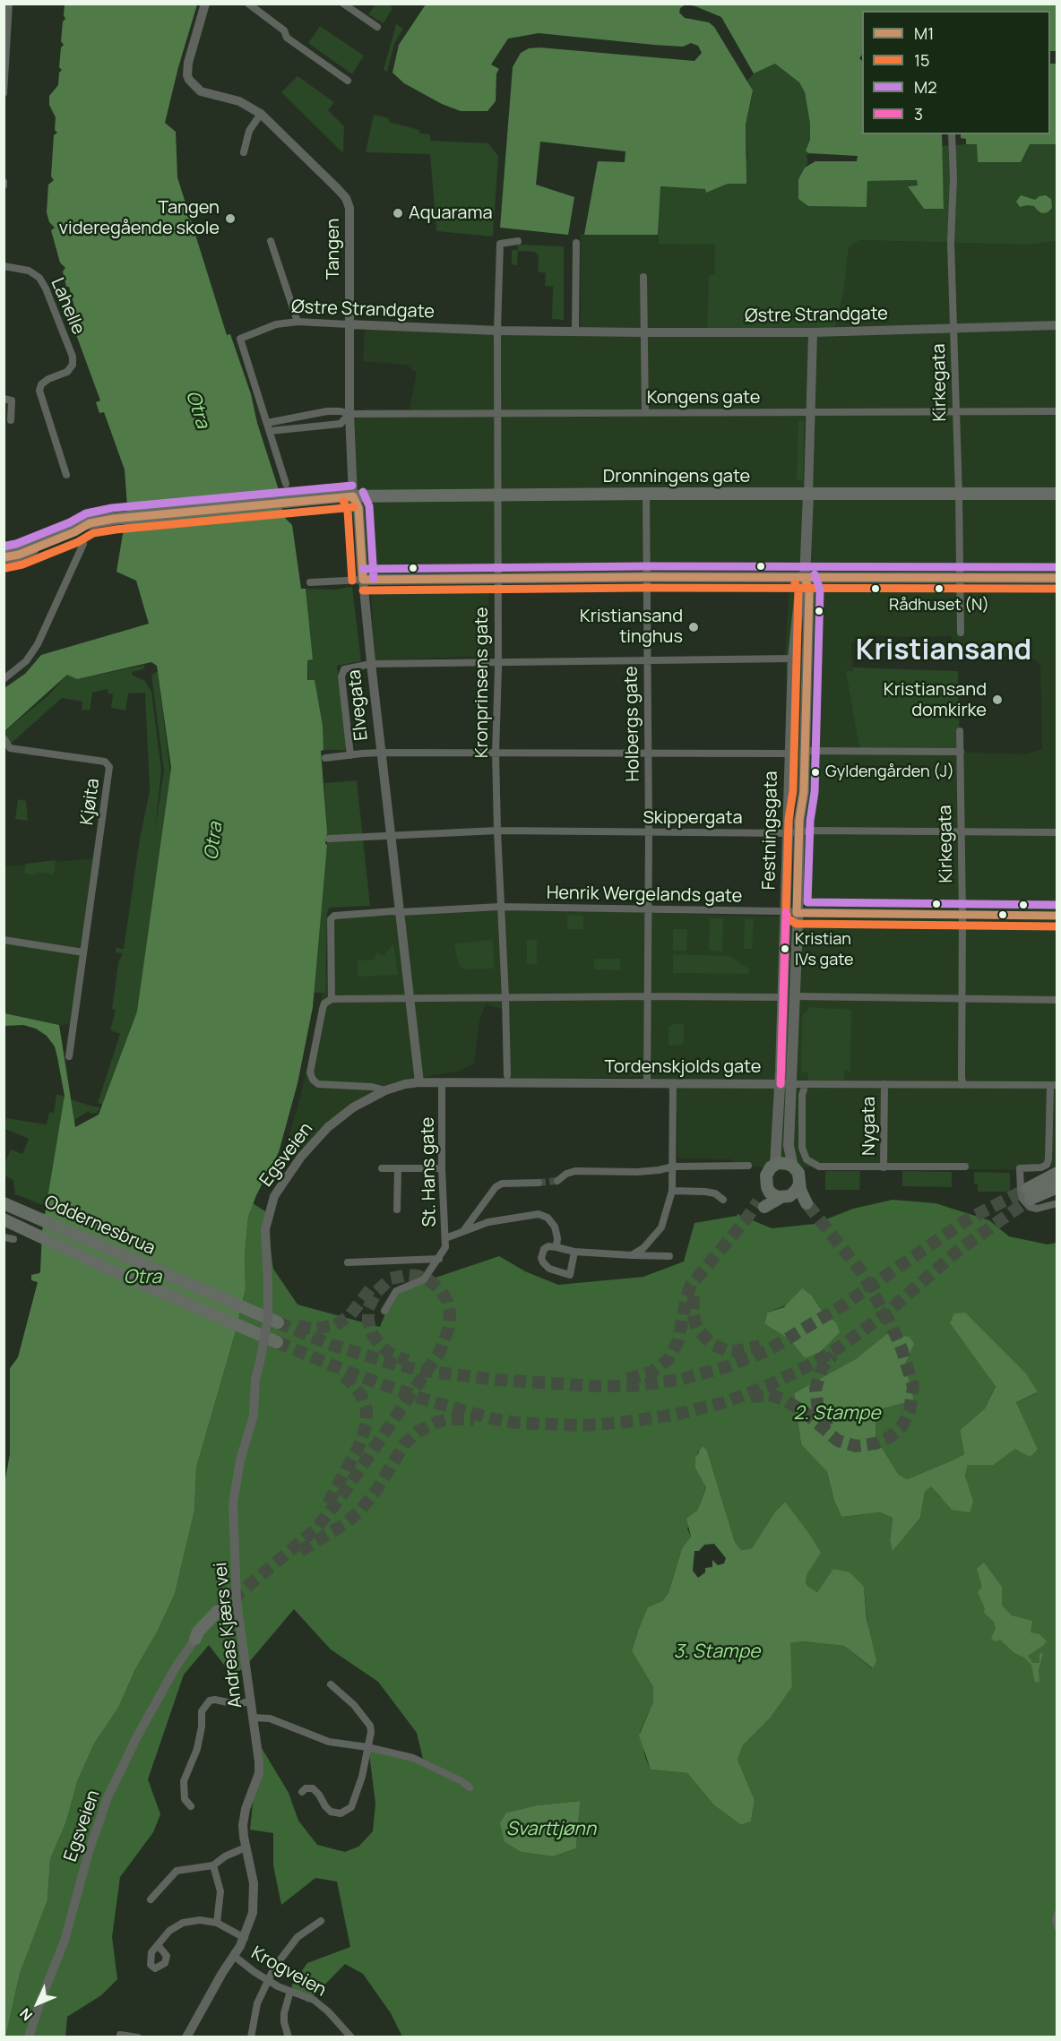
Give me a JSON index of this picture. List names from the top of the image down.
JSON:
{
  "streets": {
    "highway": ["Oddernesbrua"],
    "main road": ["Dronningens gate", "Elvegata", "Festningsgata"],
    "street": [
      "Tangen",
      "Lahelle",
      "Østre Strandgate",
      "Kirkegata",
      "Kongens gate",
      "Kronprinsens gate",
      "Holbergs gate",
      "Kjøita",
      "Skippergata",
      "Henrik Wergelands gate",
      "Tordenskjolds gate",
      "Nygata",
      "Egsveien",
      "St. Hans gate",
      "Andreas Kjærs vei",
      "Krogveien"
    ]
  },
  "crossings": [
    ["Tangen", "Østre Strandgate"],
    ["Tangen", "Elvegata"],
    ["Østre Strandgate", "Kirkegata"],
    ["Østre Strandgate", "Kongens gate"],
    ["Østre Strandgate", "Kronprinsens gate"],
    ["Østre Strandgate", "Elvegata"],
    ["Østre Strandgate", "Festningsgata"],
    ["Kirkegata", "Kongens gate"],
    ["Kirkegata", "Dronningens gate"],
    ["Kirkegata", "Skippergata"],
    ["Kirkegata", "Henrik Wergelands gate"],
    ["Kirkegata", "Tordenskjolds gate"],
    ["Kongens gate", "Kronprinsens gate"],
    ["Kongens gate", "Elvegata"],
    ["Kongens gate", "Festningsgata"],
    ["Dronningens gate", "Kronprinsens gate"],
    ["Dronningens gate", "Elvegata"],
    ["Dronningens gate", "Holbergs gate"],
    ["Dronningens gate", "Festningsgata"],
    ["Kronprinsens gate", "Skippergata"],
    ["Kronprinsens gate", "Henrik Wergelands gate"],
    ["Elvegata", "Skippergata"],
    ["Elvegata", "Henrik Wergelands gate"],
    ["Elvegata", "Tordenskjolds gate"],
    ["Holbergs gate", "Skippergata"],
    ["Holbergs gate", "Henrik Wergelands gate"],
    ["Holbergs gate", "Tordenskjolds gate"],
    ["Skippergata", "Festningsgata"],
    ["Festningsgata", "Henrik Wergelands gate"],
    ["Festningsgata", "Tordenskjolds gate"],
    ["Tordenskjolds gate", "Nygata"],
    ["Tordenskjolds gate", "Egsveien"],
    ["Tordenskjolds gate", "St. Hans gate"],
    ["Egsveien", "Andreas Kjærs vei"],
    ["Andreas Kjærs vei", "Krogveien"]
  ],
  "districts": ["Kristiansand"],
  "water": [
    "Otra",
    "2. Stampe",
    "3. Stampe",
    "Svarttjønn"
  ],
  "places": [
    "Aquarama",
    "Tangen videregående skole",
    "Rådhuset (N)",
    "Kristiansand tinghus",
    "Kristiansand domkirke",
    "Gyldengården (J)",
    "Kristian IVs gate"
  ],
  "lines": [
    "transit line M2",
    "transit line M1",
    "transit line 15",
    "transit line 3"
  ],
  "legend": [
    "M1",
    "15",
    "M2",
    "3"
  ],
  "north": "bottom left"
}
